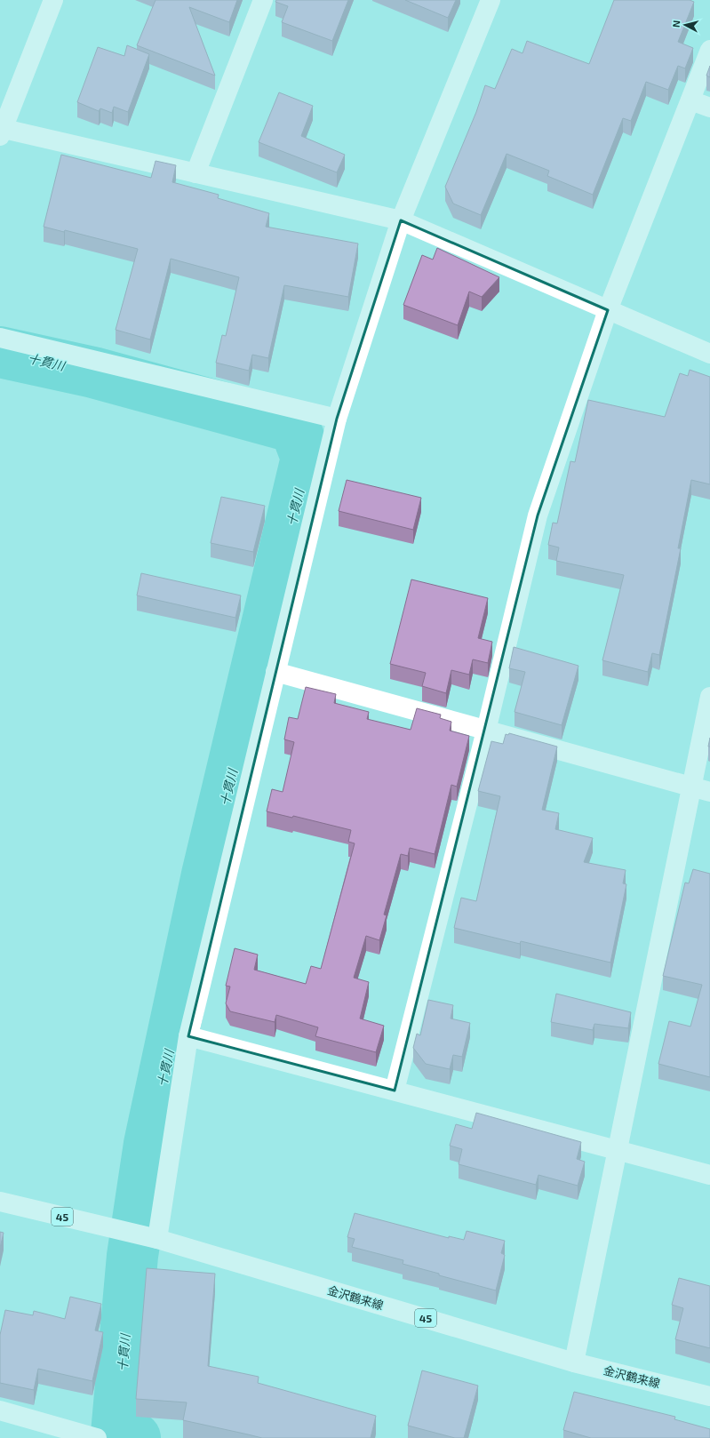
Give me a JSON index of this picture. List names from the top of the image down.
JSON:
{
  "streets": {
    "street": ["45", "金沢鶴来線"]
  },
  "water": ["十貫川"],
  "north": "left"
}
